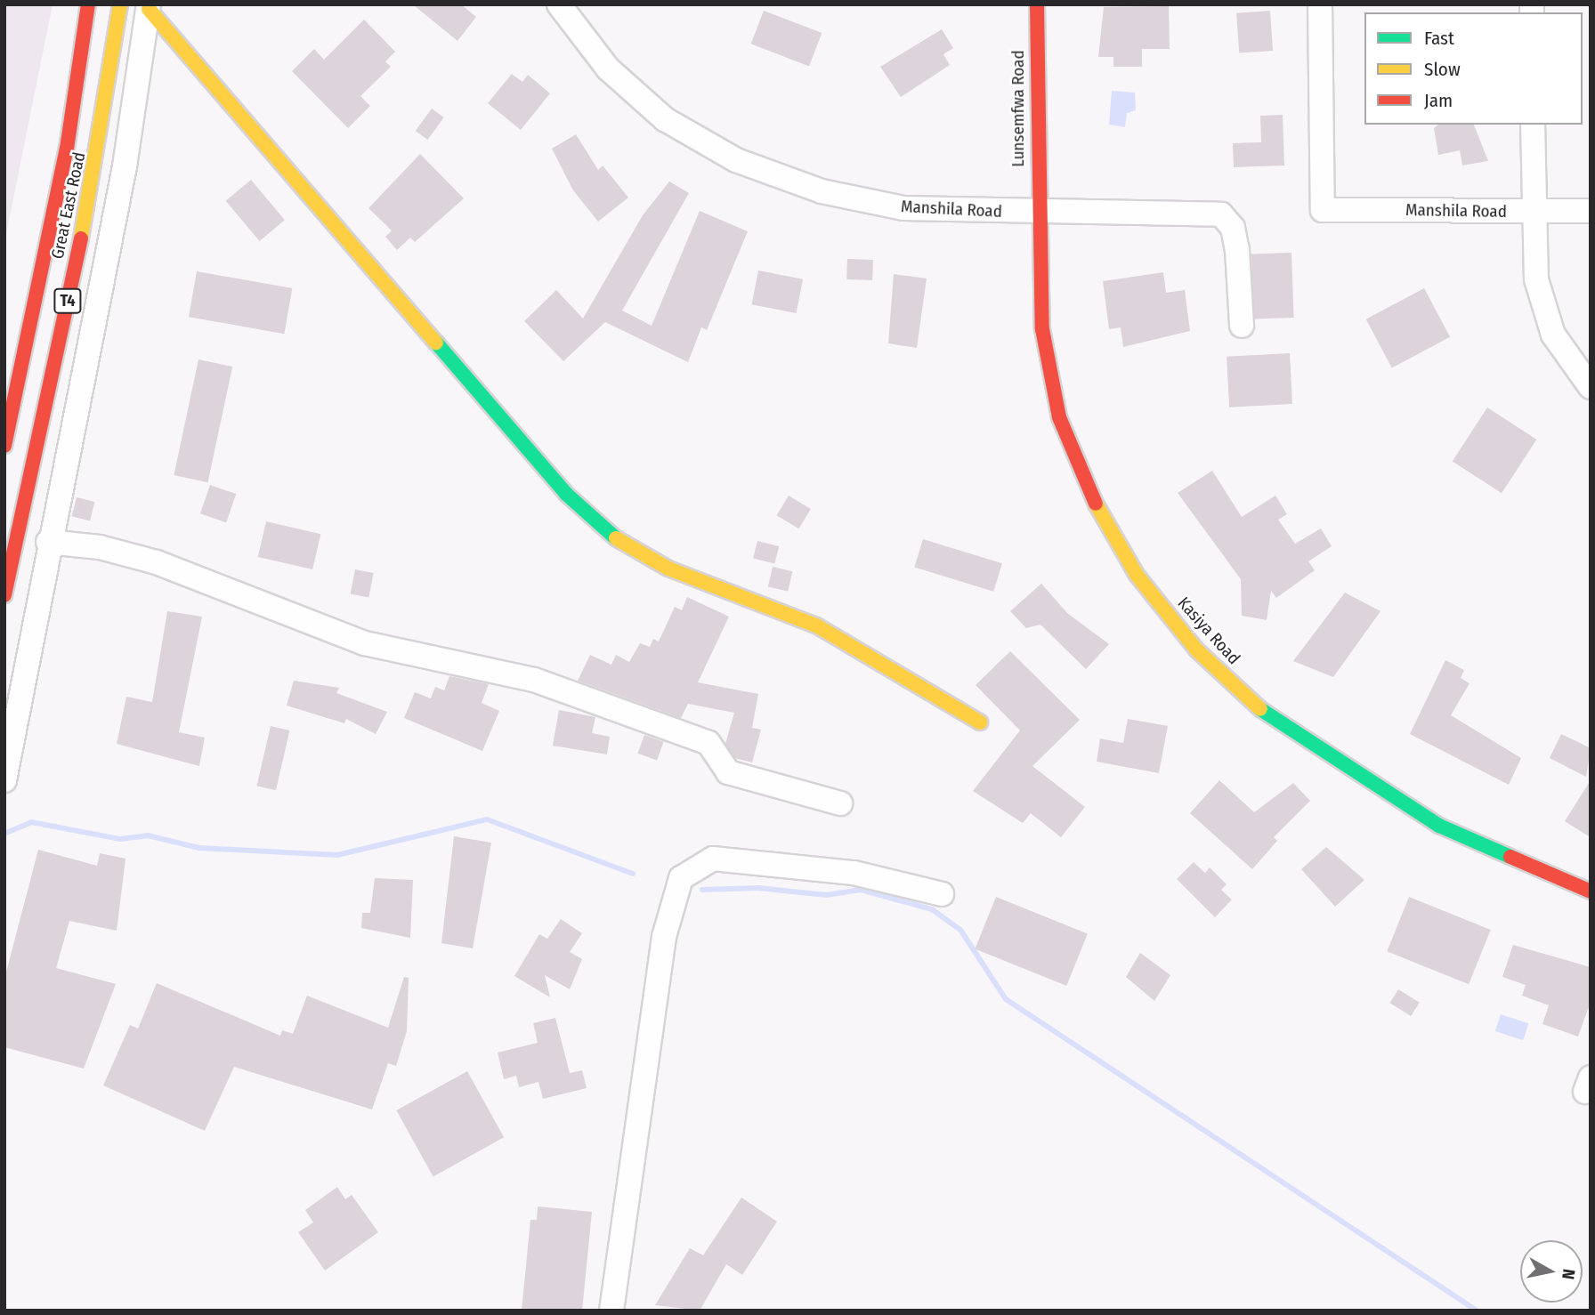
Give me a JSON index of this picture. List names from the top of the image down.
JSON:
{
  "streets": {
    "street": [
      "Lunsemfwa Road",
      "Great East Road",
      "Manshila Road",
      "T4",
      "Kasiya Road"
    ]
  },
  "crossings": [
    ["Lunsemfwa Road", "Manshila Road"],
    ["Lunsemfwa Road", "Kasiya Road"],
    ["Manshila Road", "Kasiya Road"]
  ],
  "legend": ["Fast", "Slow", "Jam"],
  "north": "right"
}
